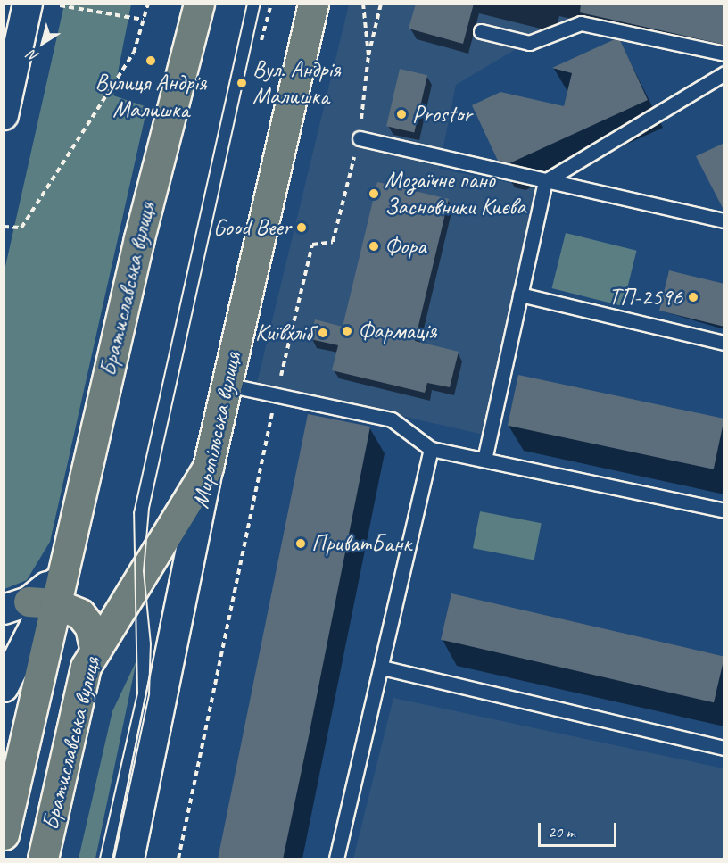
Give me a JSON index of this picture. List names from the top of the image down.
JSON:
{
  "streets": {
    "main road": ["Братиславська вулиця", "Миропільська вулиця"]
  },
  "crossings": [
    ["Братиславська вулиця", "Миропільська вулиця"]
  ],
  "places": [
    "Вулиця Андрія Малишка",
    "Вул. Андрія Малишка",
    "Prostor",
    "Мозаїчне пано Засновники Києва",
    "Good Beer",
    "Фора",
    "ТП-2596",
    "Фармація",
    "Київхліб",
    "ПриватБанк"
  ],
  "scale_bar": "20 m",
  "north": "bottom left"
}
